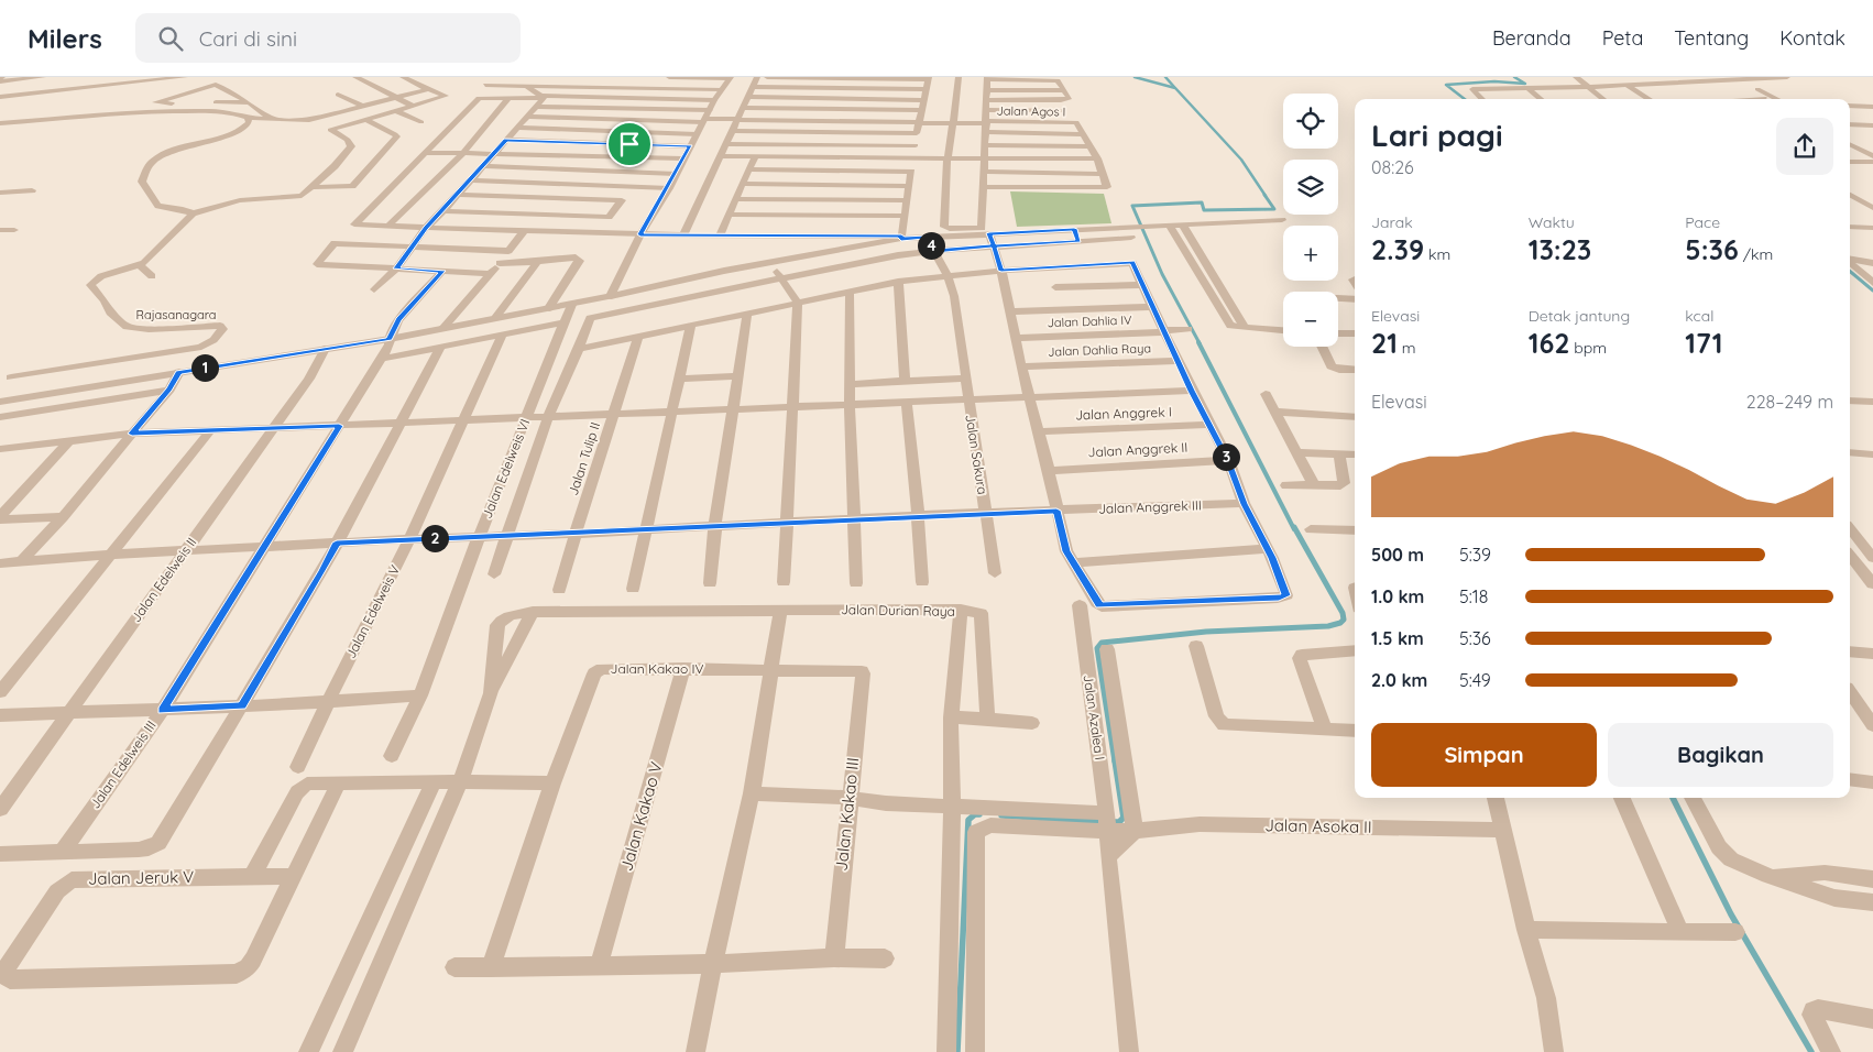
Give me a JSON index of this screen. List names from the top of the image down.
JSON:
{
  "streets": {
    "street": [
      "Jalan Agos I",
      "Rajasanagara",
      "Jalan Dahlia IV",
      "Jalan Dahlia Raya",
      "Jalan Anggrek I",
      "Jalan Anggrek II",
      "Jalan Sakura",
      "Jalan Tulip II",
      "Jalan Edelweis VI",
      "Jalan Anggrek III",
      "Jalan Edelweis II",
      "Jalan Durian Raya",
      "Jalan Edelweis V",
      "Jalan Kakao IV",
      "Jalan Azalea I",
      "Jalan Edelweis III",
      "Jalan Kakao III",
      "Jalan Kakao V",
      "Jalan Asoka II",
      "Jalan Jeruk V"
    ]
  },
  "crossings": [
    ["Jalan Sakura", "Jalan Anggrek III"],
    ["Jalan Tulip II", "Jalan Anggrek III"],
    ["Jalan Edelweis VI", "Jalan Anggrek III"],
    ["Jalan Anggrek III", "Jalan Edelweis II"],
    ["Jalan Anggrek III", "Jalan Edelweis V"],
    ["Jalan Anggrek III", "Jalan Edelweis III"],
    ["Jalan Kakao IV", "Jalan Kakao III"],
    ["Jalan Kakao IV", "Jalan Kakao V"],
    ["Jalan Azalea I", "Jalan Asoka II"]
  ],
  "page": {
    "header": "Milers",
    "search": "Cari di sini",
    "nav": [
      "Beranda",
      "Peta",
      "Tentang",
      "Kontak"
    ],
    "map_buttons": ["+", "−"],
    "heading": ["Lari pagi", "08:26"],
    "stats": [
      ["Jarak", "2.39 km"],
      ["Waktu", "13:23"],
      ["Pace", "5:36 /km"],
      ["Elevasi", "21 m"],
      ["Detak jantung", "162 bpm"],
      ["kcal", "171"]
    ],
    "pins": [
      "4",
      "1",
      "3",
      "2"
    ],
    "chart": ["Elevasi", "228–249 m"],
    "list": [
      {
        "name": "500 m",
        "note": "5:39"
      },
      {
        "name": "1.0 km",
        "note": "5:18"
      },
      {
        "name": "1.5 km",
        "note": "5:36"
      },
      {
        "name": "2.0 km",
        "note": "5:49"
      }
    ],
    "buttons": ["Simpan", "Bagikan"]
  }
}
